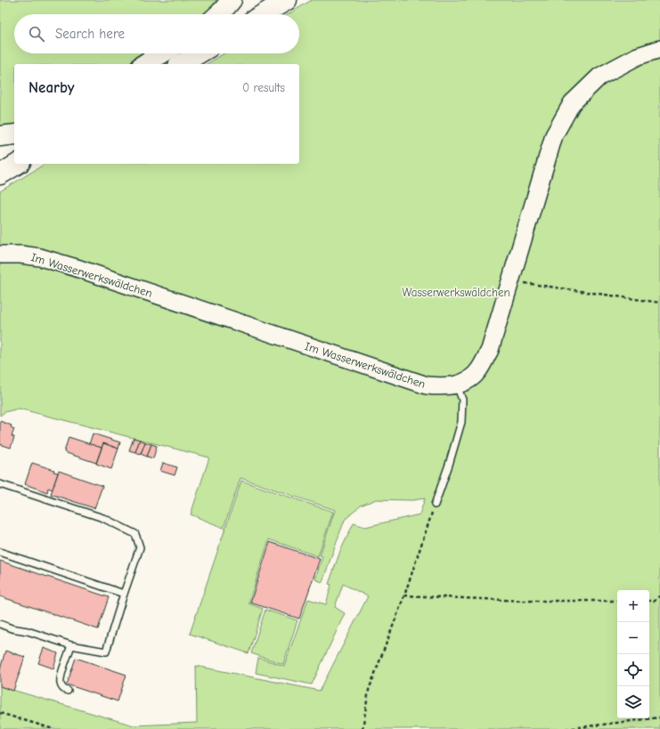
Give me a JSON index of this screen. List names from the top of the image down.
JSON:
{
  "streets": {
    "street": ["Im Wasserwerkswäldchen"]
  },
  "parks": ["Wasserwerkswäldchen"],
  "page": {
    "search": "Search here",
    "heading": ["Nearby", "0 results"],
    "map_buttons": ["+", "−"]
  }
}
